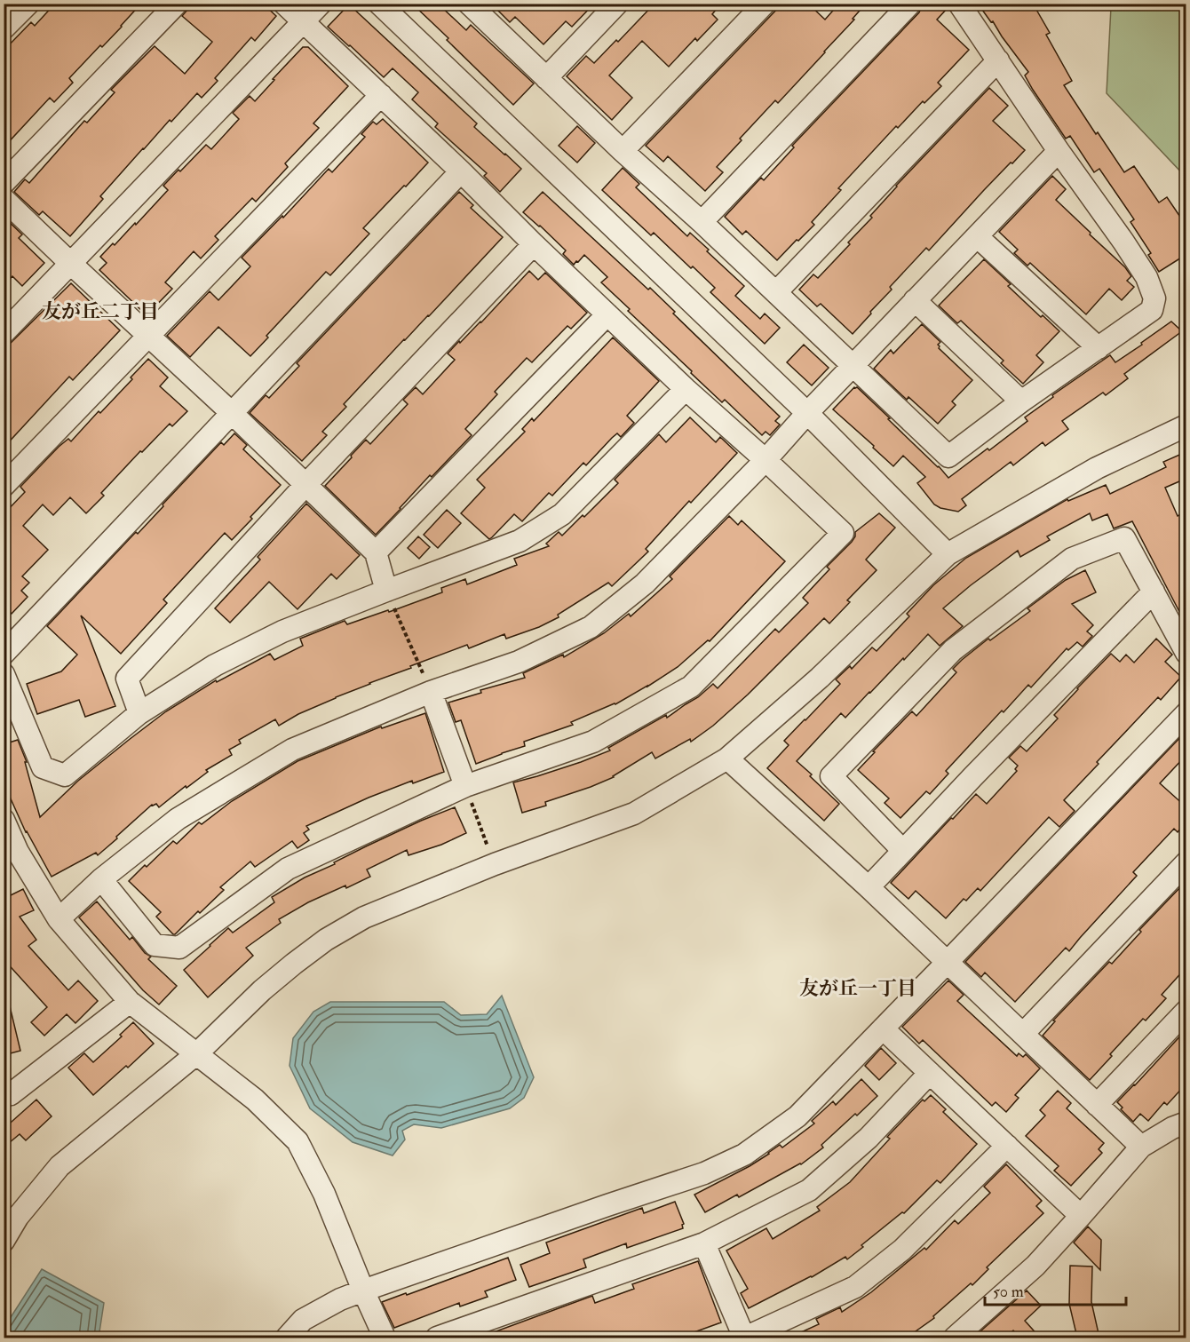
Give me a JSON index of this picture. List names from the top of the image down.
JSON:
{
  "districts": ["友が丘二丁目", "友が丘一丁目"],
  "scale_bar": "50 m"
}
